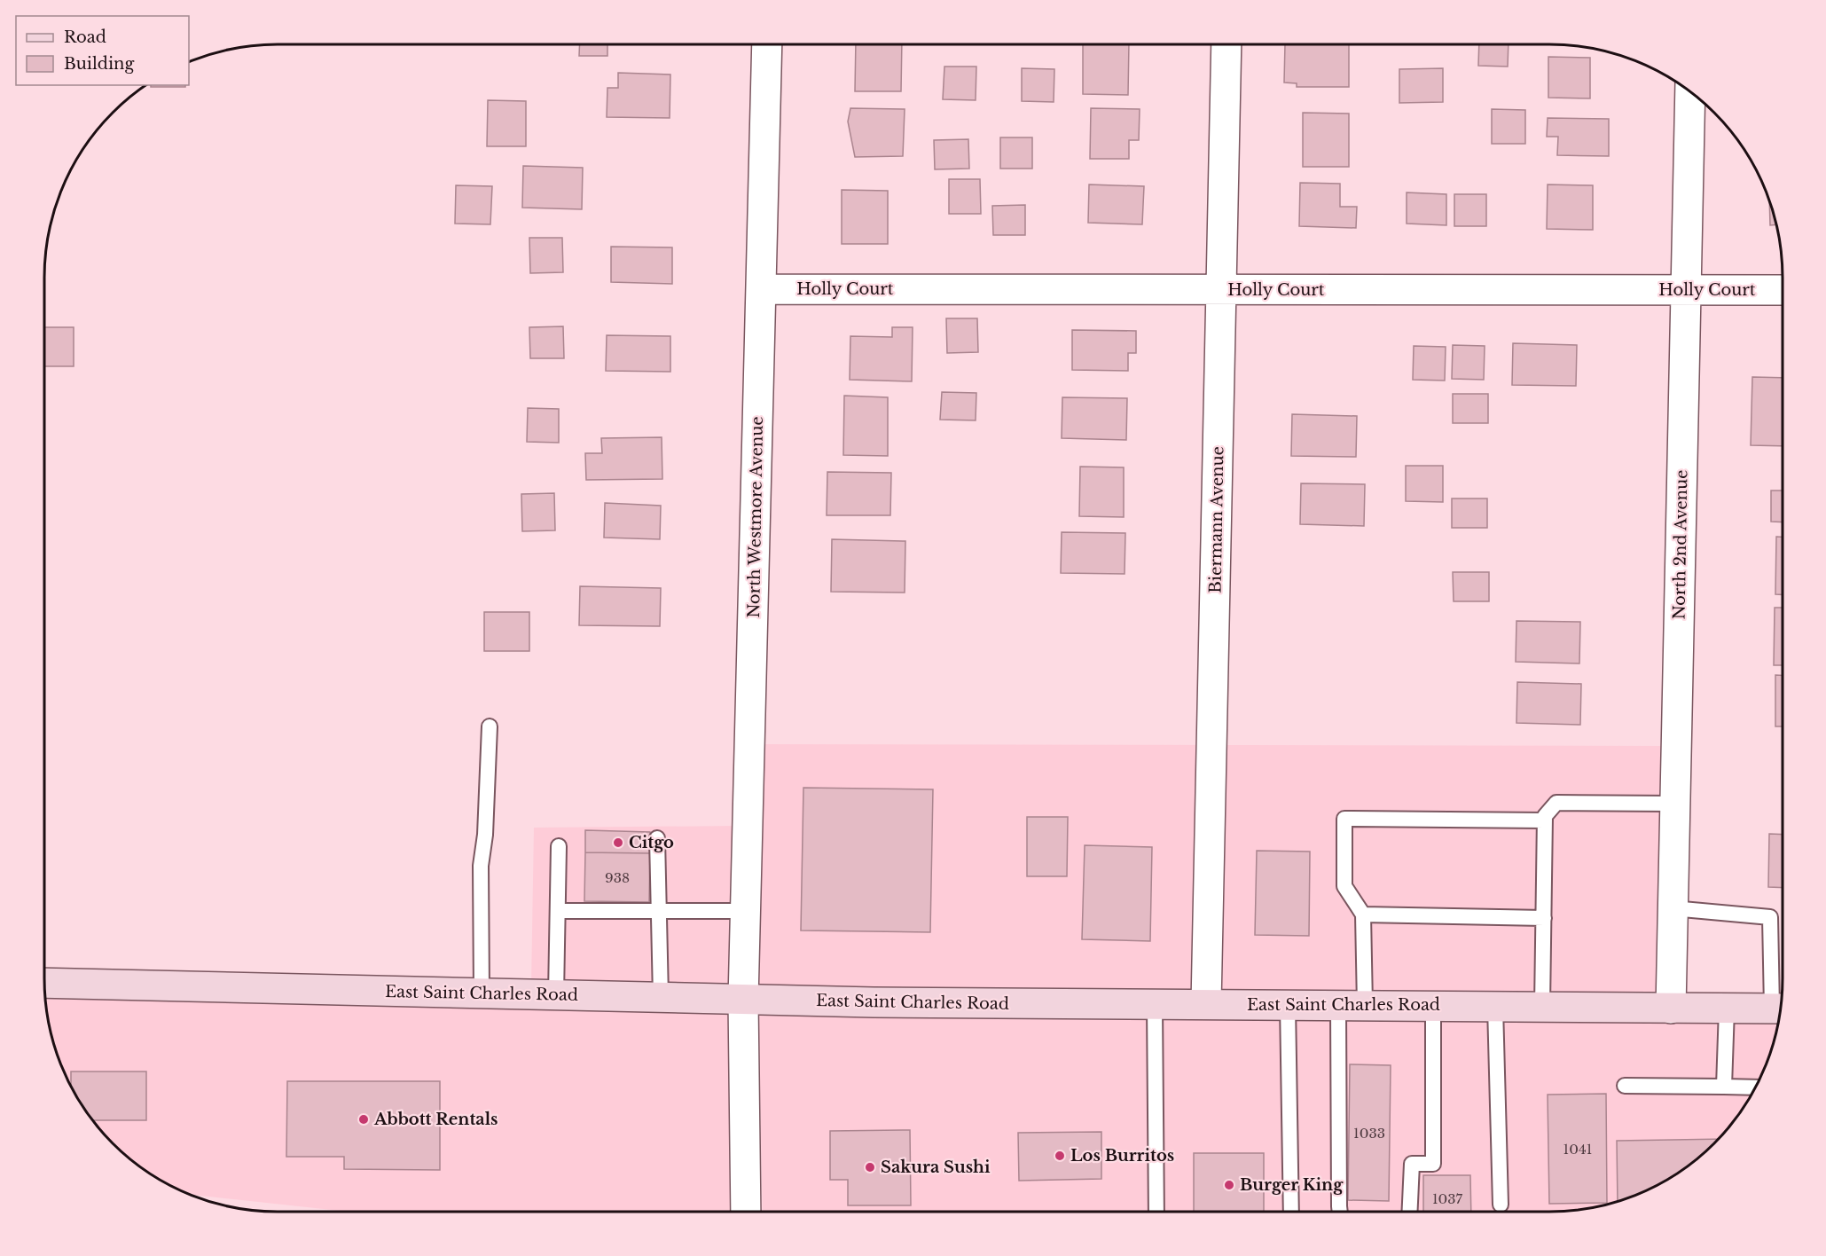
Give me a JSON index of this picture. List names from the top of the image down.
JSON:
{
  "streets": {
    "main road": ["East Saint Charles Road"],
    "street": [
      "Holly Court",
      "North Westmore Avenue",
      "Biermann Avenue",
      "North 2nd Avenue"
    ]
  },
  "crossings": [
    ["Holly Court", "North Westmore Avenue"],
    ["Holly Court", "Biermann Avenue"],
    ["Holly Court", "North 2nd Avenue"],
    ["North Westmore Avenue", "East Saint Charles Road"],
    ["Biermann Avenue", "East Saint Charles Road"],
    ["North 2nd Avenue", "East Saint Charles Road"]
  ],
  "places": [
    "Citgo",
    "Abbott Rentals",
    "Los Burritos",
    "Sakura Sushi",
    "Burger King"
  ],
  "house_numbers": [
    "938",
    "1033",
    "1041",
    "1037"
  ],
  "legend": ["Road", "Building"]
}
